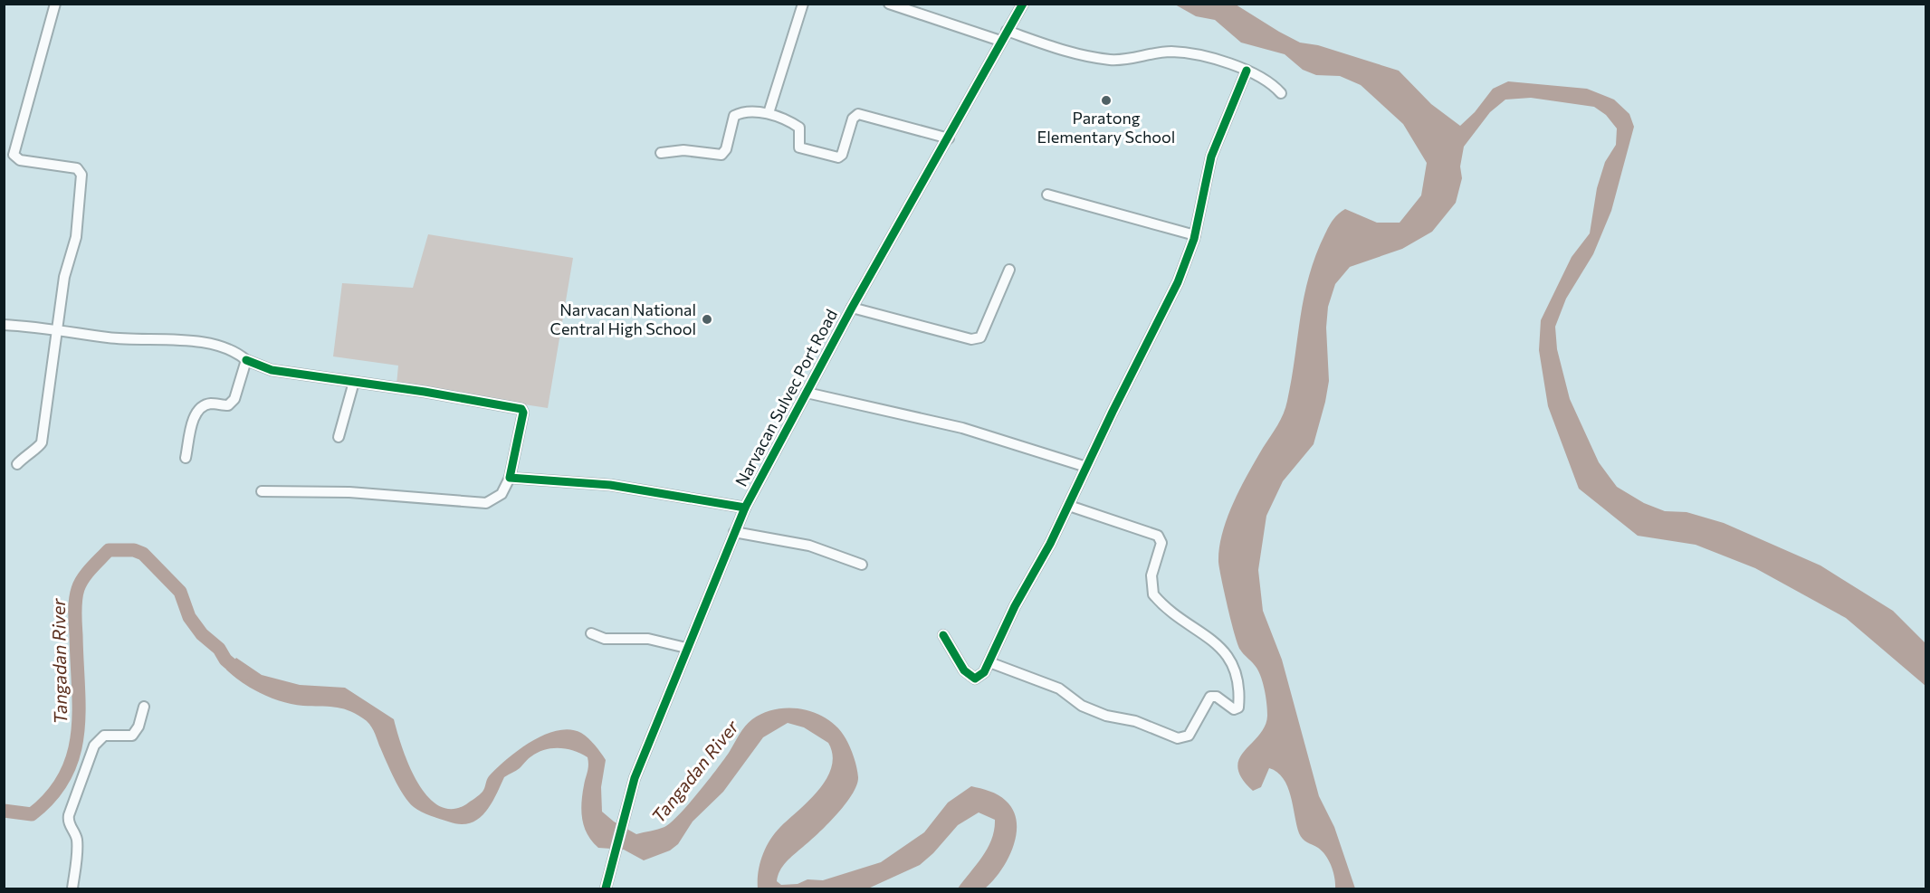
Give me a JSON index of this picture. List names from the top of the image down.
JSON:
{
  "streets": {
    "street": ["Narvacan Sulvec Port Road"]
  },
  "water": ["Tangadan River"],
  "places": ["Paratong Elementary School", "Narvacan National Central High School"]
}
